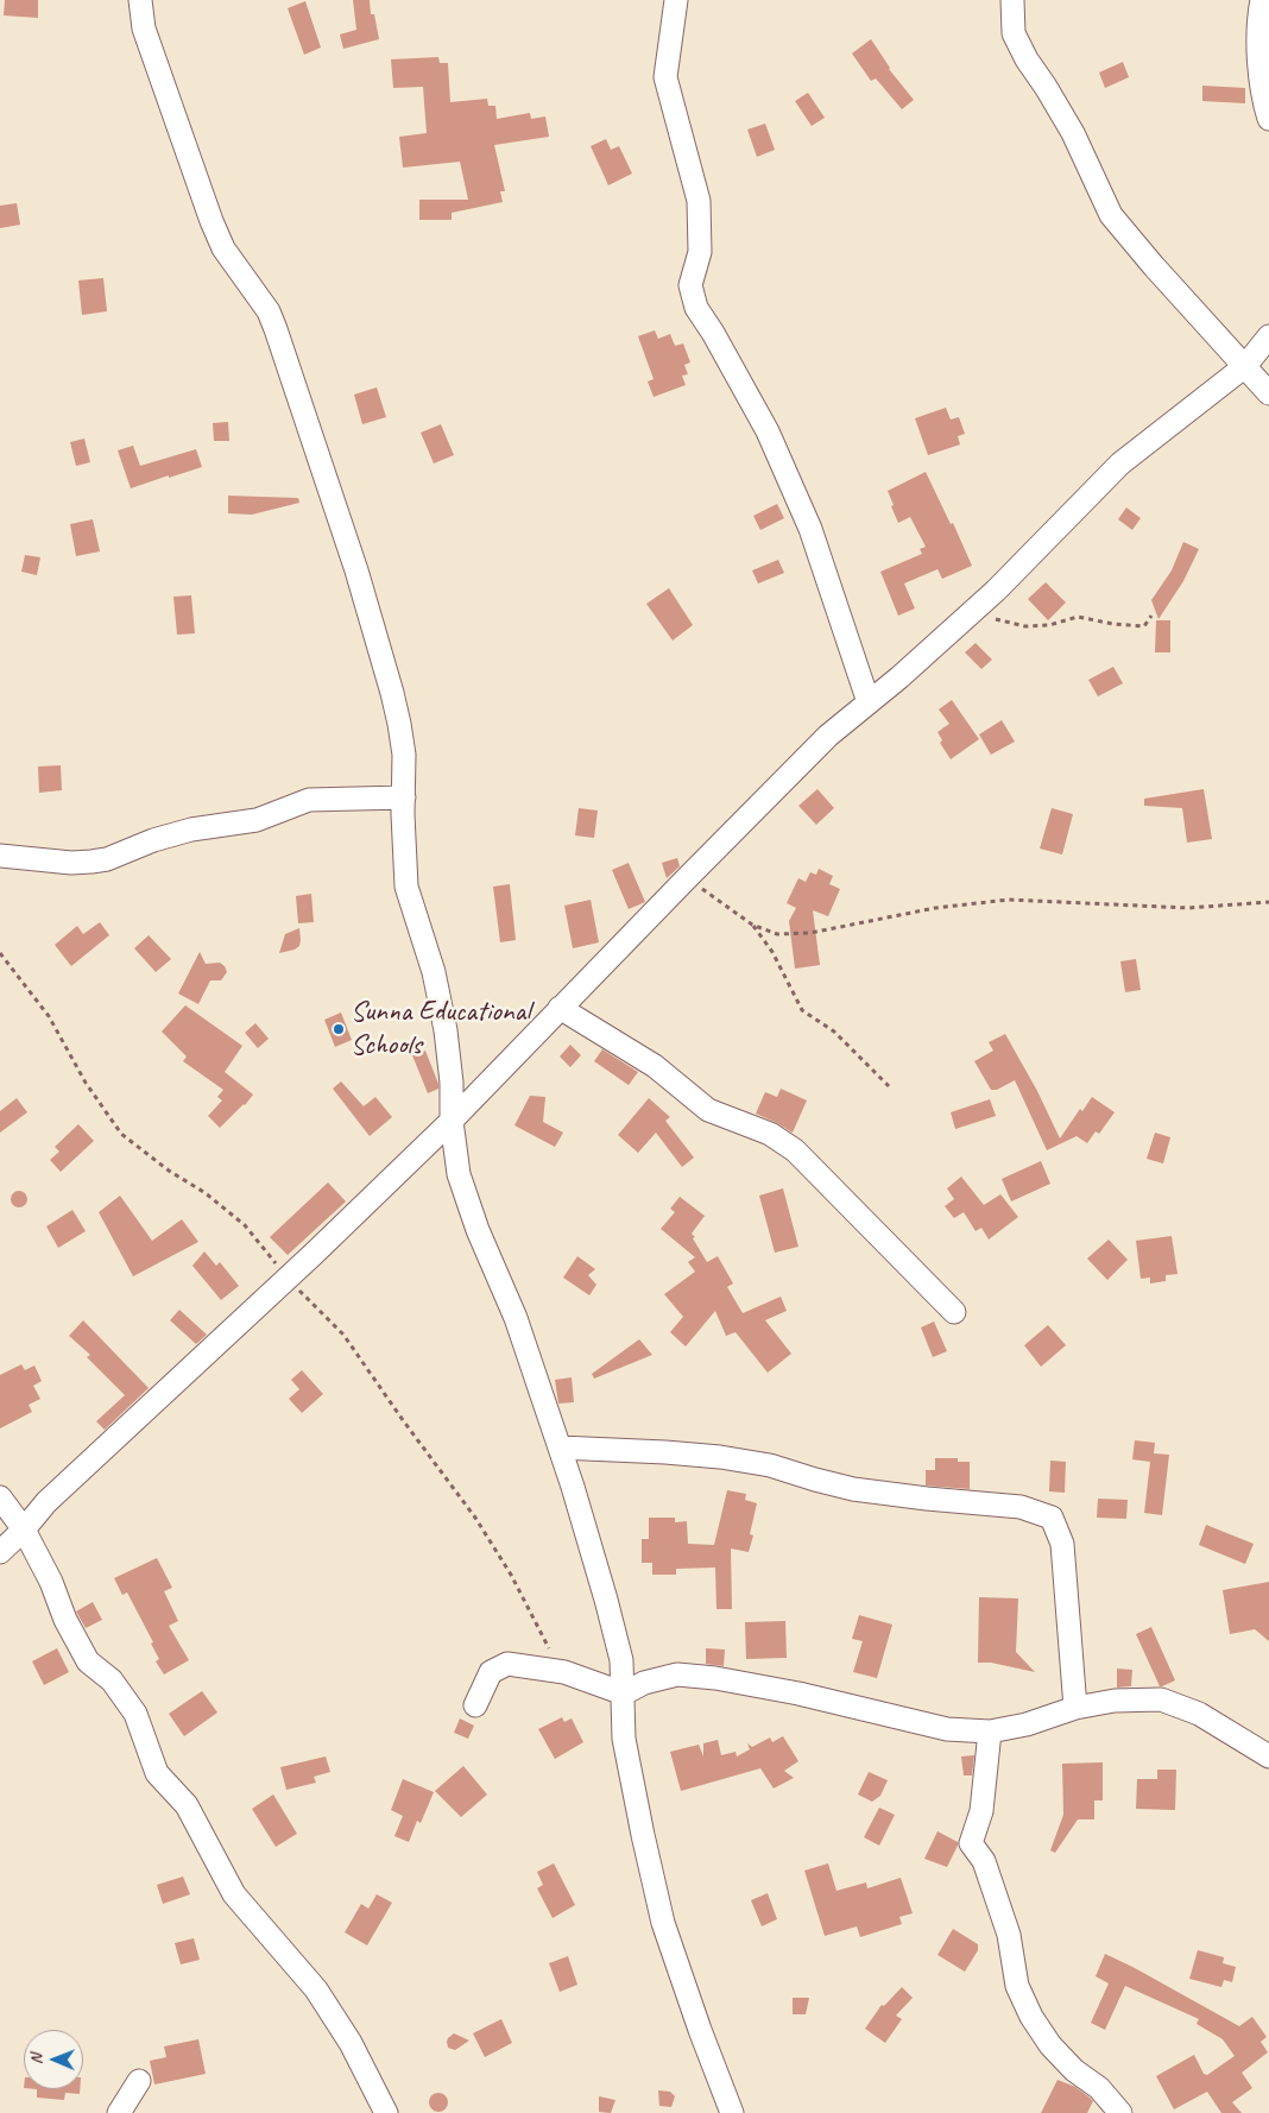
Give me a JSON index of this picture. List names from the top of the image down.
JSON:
{
  "places": ["Sunna Educational Schools"],
  "north": "left"
}
